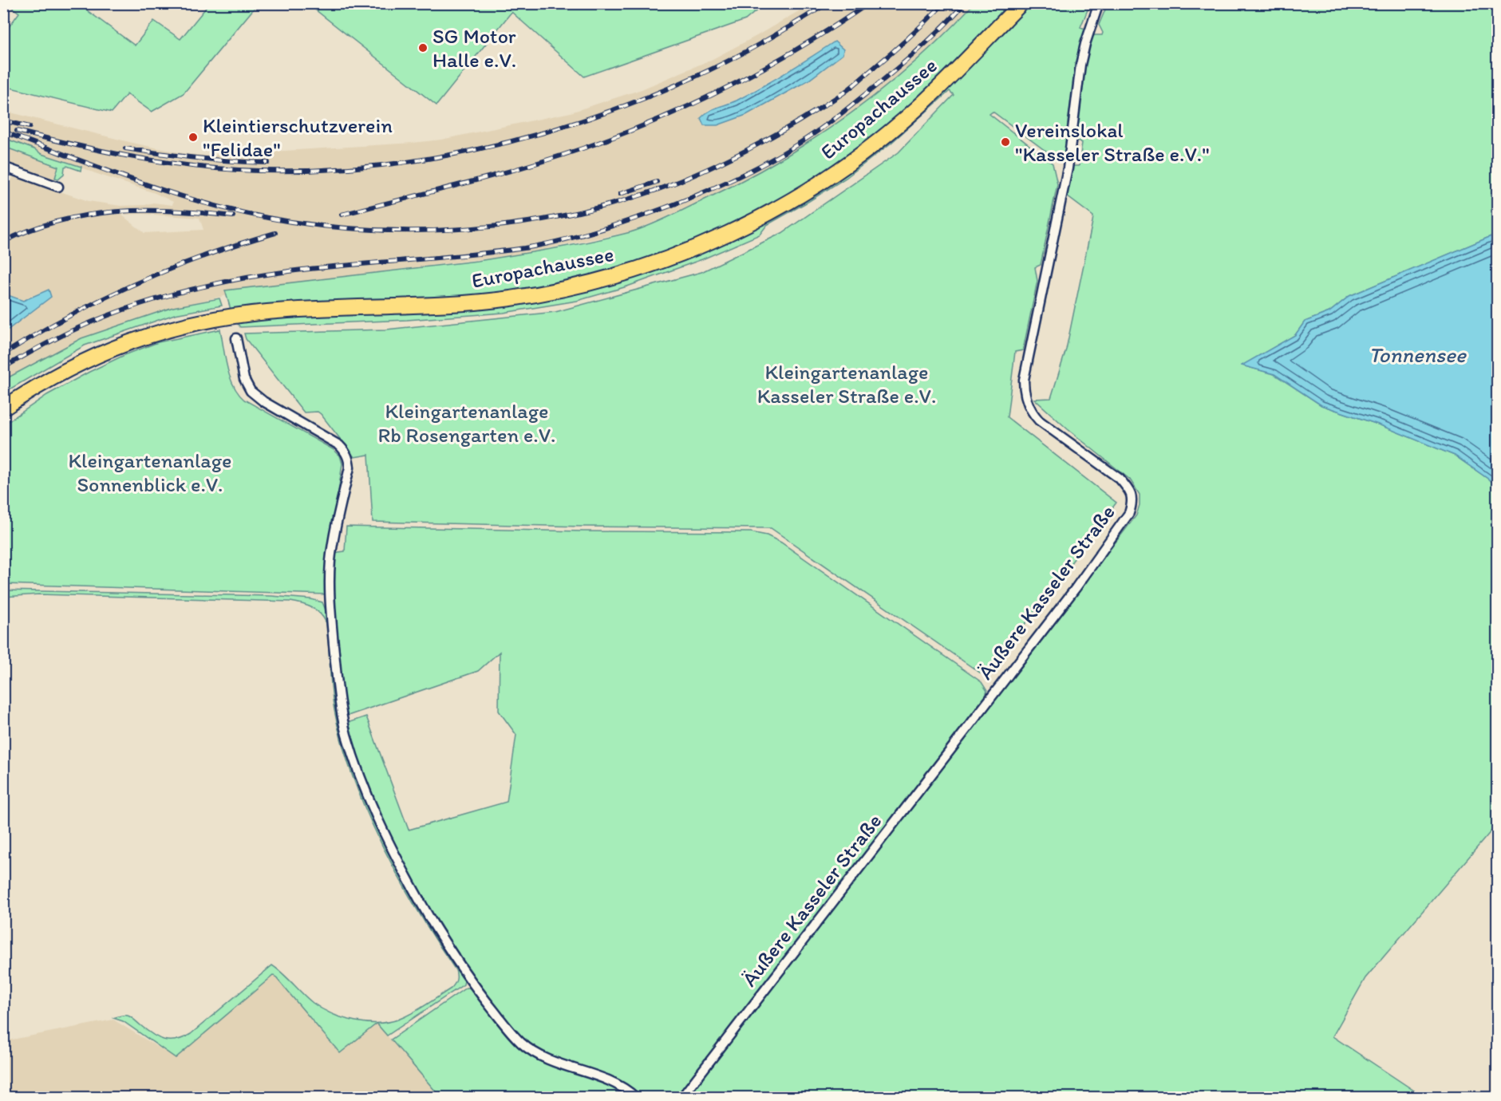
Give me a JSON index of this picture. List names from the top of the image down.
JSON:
{
  "streets": {
    "main road": ["Europachaussee"],
    "street": ["Äußere Kasseler Straße"]
  },
  "water": ["Tonnensee"],
  "parks": ["Kleingartenanlage Kasseler Straße e.V.", "Kleingartenanlage Rb Rosengarten e.V.", "Kleingartenanlage Sonnenblick e.V."],
  "places": ["SG Motor Halle e.V.", "Kleintierschutzverein \"Felidae\"", "Vereinslokal \"Kasseler Straße e.V.\""]
}
